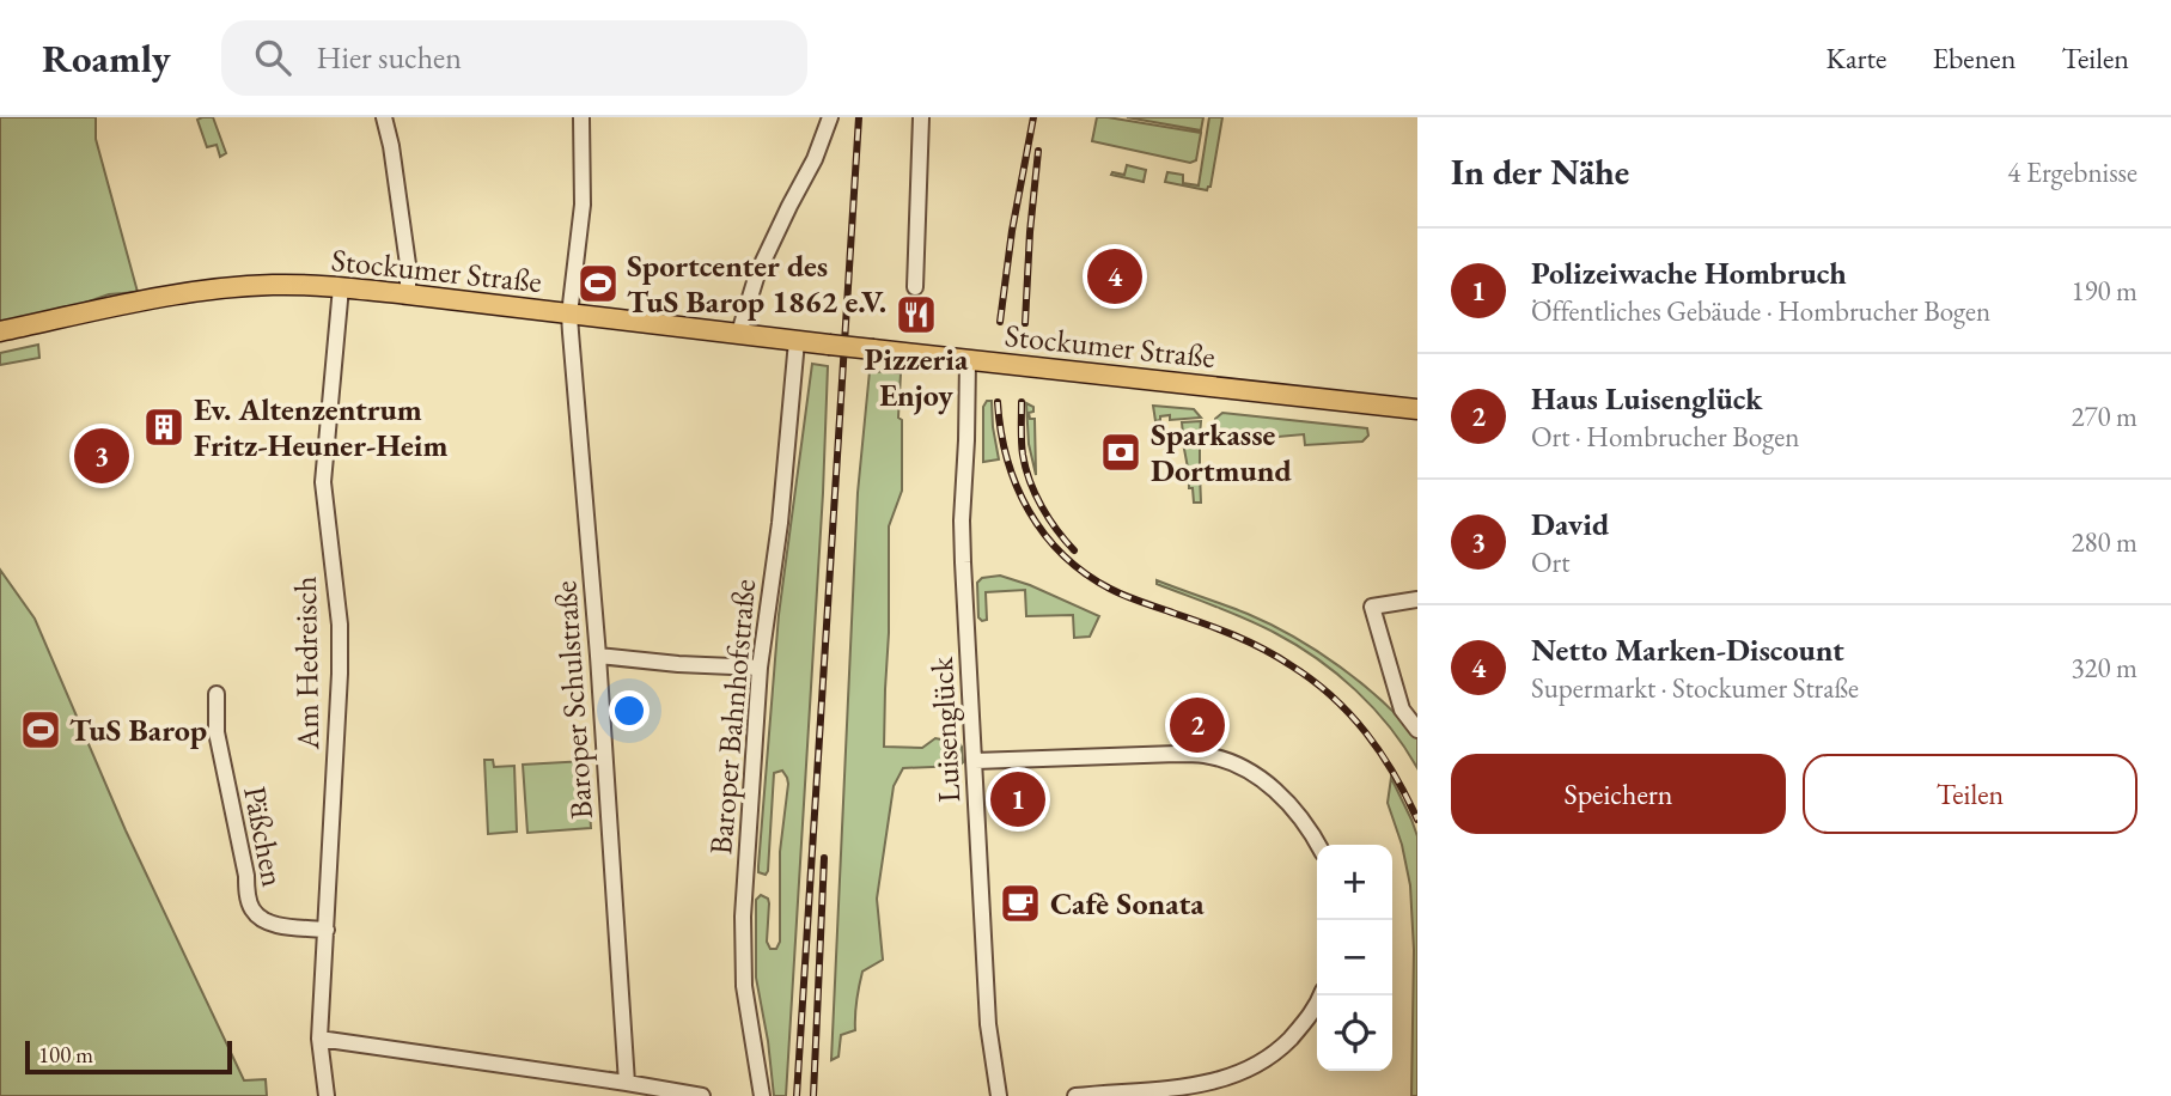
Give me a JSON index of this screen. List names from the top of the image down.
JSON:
{
  "streets": {
    "main road": ["Stockumer Straße"],
    "street": [
      "Am Hedreisch",
      "Baroper Schulstraße",
      "Baroper Bahnhofstraße",
      "Luisenglück",
      "Päßchen"
    ]
  },
  "crossings": [
    ["Stockumer Straße", "Am Hedreisch"],
    ["Stockumer Straße", "Baroper Schulstraße"],
    ["Stockumer Straße", "Baroper Bahnhofstraße"],
    ["Stockumer Straße", "Luisenglück"],
    ["Am Hedreisch", "Päßchen"]
  ],
  "places": {
    "sports": ["Sportcenter des TuS Barop 1862 e.V.", "TuS Barop"],
    "restaurant": ["Pizzeria Enjoy"],
    "building": ["Ev. Altenzentrum Fritz-Heuner-Heim"],
    "bank": ["Sparkasse Dortmund"],
    "cafe": ["Cafè Sonata"]
  },
  "scale_bar": "100 m",
  "page": {
    "header": "Roamly",
    "search": "Hier suchen",
    "nav": ["Karte", "Ebenen", "Teilen"],
    "heading": ["In der Nähe", "4 Ergebnisse"],
    "list": [
      {
        "mark": "1",
        "name": "Polizeiwache Hombruch",
        "note": "Öffentliches Gebäude · Hombrucher Bogen",
        "value": "190 m"
      },
      {
        "mark": "2",
        "name": "Haus Luisenglück",
        "note": "Ort · Hombrucher Bogen",
        "value": "270 m"
      },
      {
        "mark": "3",
        "name": "David",
        "note": "Ort",
        "value": "280 m"
      },
      {
        "mark": "4",
        "name": "Netto Marken-Discount",
        "note": "Supermarkt · Stockumer Straße",
        "value": "320 m"
      }
    ],
    "pins": [
      "4",
      "3",
      "2",
      "1"
    ],
    "buttons": ["Speichern", "Teilen"],
    "map_buttons": ["+", "−"],
    "scale": "100 m"
  }
}
